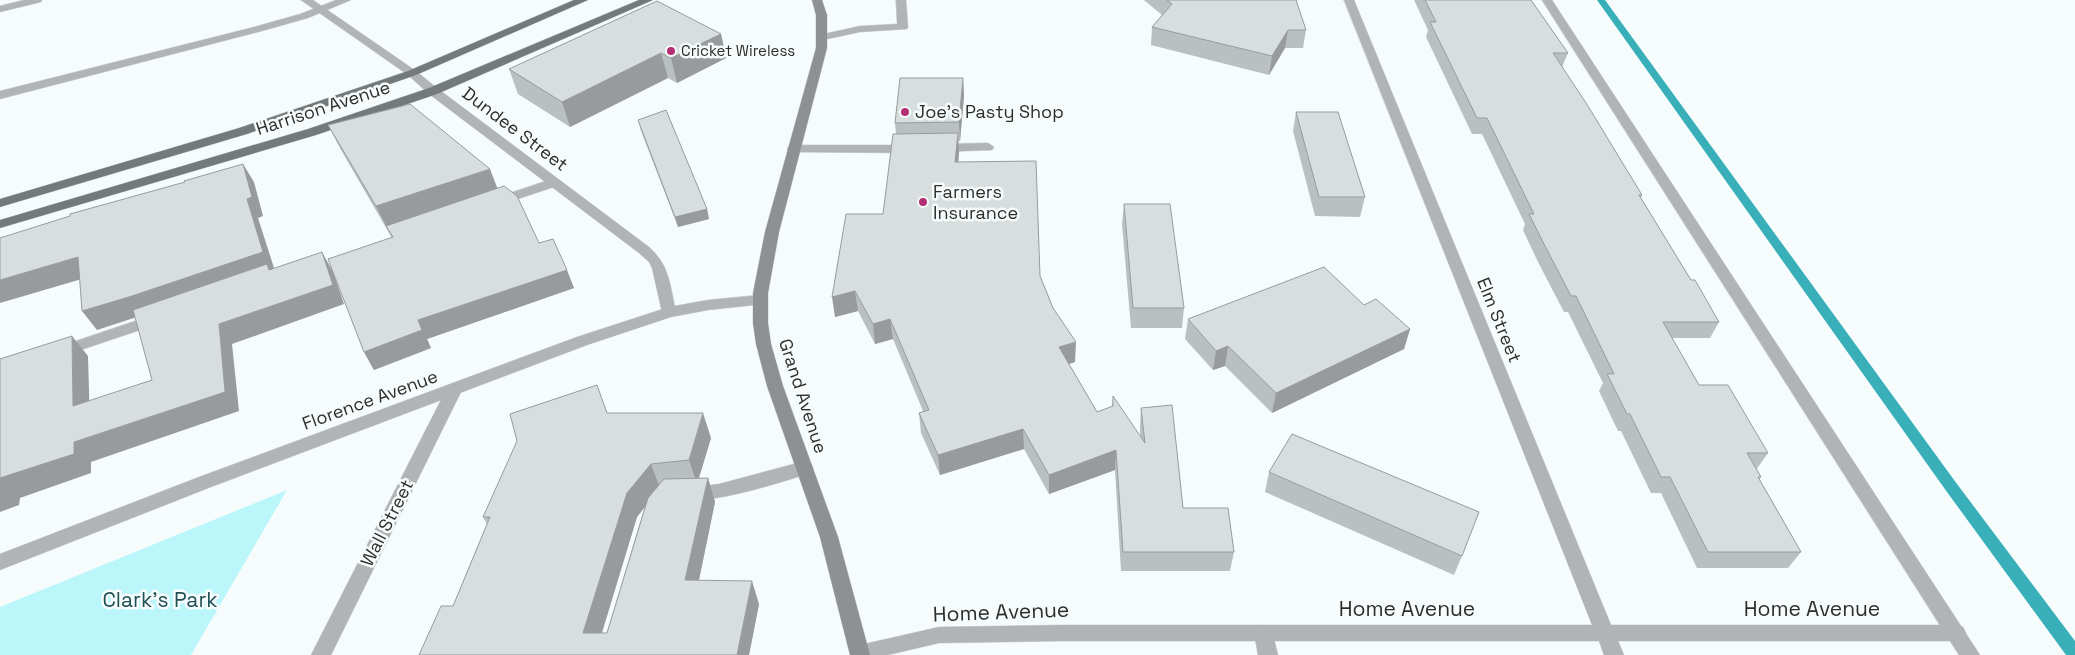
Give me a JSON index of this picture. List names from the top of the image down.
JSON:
{
  "streets": {
    "main road": ["Harrison Avenue", "Grand Avenue"],
    "street": [
      "Dundee Street",
      "Elm Street",
      "Florence Avenue",
      "Wall Street",
      "Home Avenue"
    ]
  },
  "crossings": [
    ["Harrison Avenue", "Dundee Street"],
    ["Dundee Street", "Florence Avenue"],
    ["Elm Street", "Home Avenue"],
    ["Grand Avenue", "Florence Avenue"],
    ["Grand Avenue", "Home Avenue"],
    ["Florence Avenue", "Wall Street"]
  ],
  "parks": ["Clark's Park"],
  "places": ["Cricket Wireless", "Joe's Pasty Shop", "Farmers Insurance"]
}
